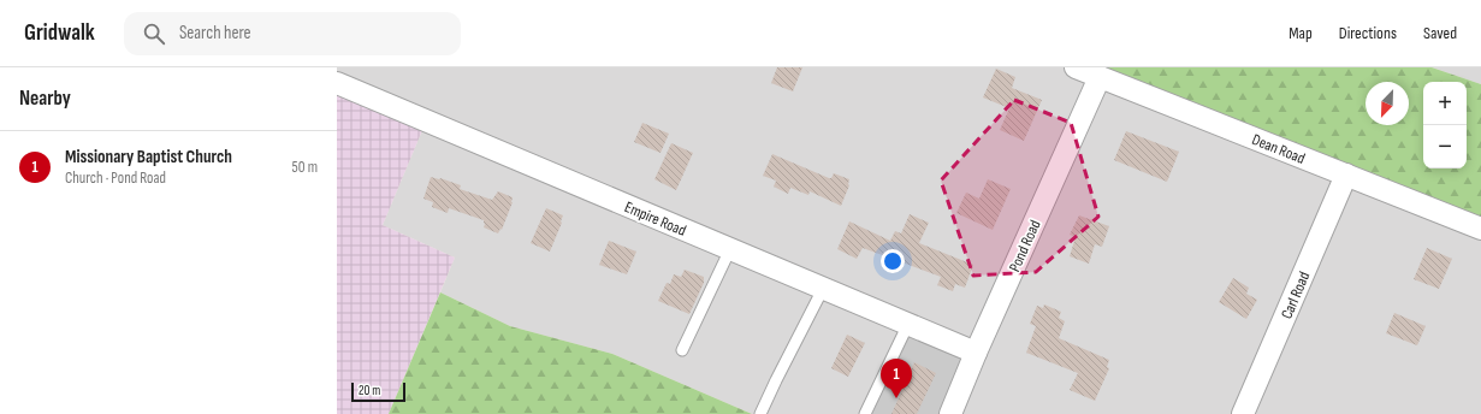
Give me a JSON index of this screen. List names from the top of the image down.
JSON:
{
  "streets": {
    "street": [
      "Dean Road",
      "Empire Road",
      "Pond Road",
      "Carl Road"
    ]
  },
  "crossings": [
    ["Dean Road", "Pond Road"],
    ["Dean Road", "Carl Road"],
    ["Empire Road", "Pond Road"]
  ],
  "scale_bar": "20 m",
  "north": "bottom left",
  "page": {
    "header": "Gridwalk",
    "search": "Search here",
    "nav": ["Map", "Directions", "Saved"],
    "heading": "Nearby",
    "map_buttons": ["+", "−"],
    "list": [
      {
        "mark": "1",
        "name": "Missionary Baptist Church",
        "note": "Church · Pond Road",
        "value": "50 m"
      }
    ],
    "pins": "1",
    "scale": "20 m"
  }
}
